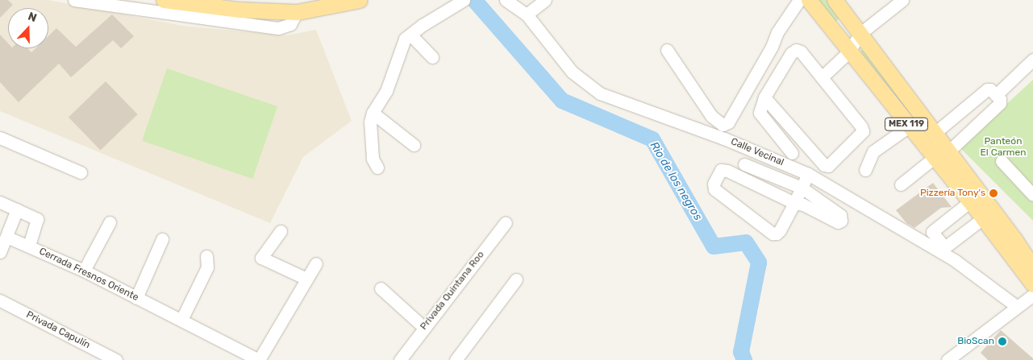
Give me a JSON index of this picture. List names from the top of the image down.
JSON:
{
  "streets": {
    "main road": ["MEX 119"],
    "street": [
      "Calle Vecinal",
      "Cerrada Fresnos Oriente",
      "Privada Quintana Roo",
      "Privada Capulín"
    ]
  },
  "water": ["Rio de los negros"],
  "parks": ["Panteón El Carmen"],
  "places": ["Pizzería Tony's", "BioScan"],
  "north": "top"
}
